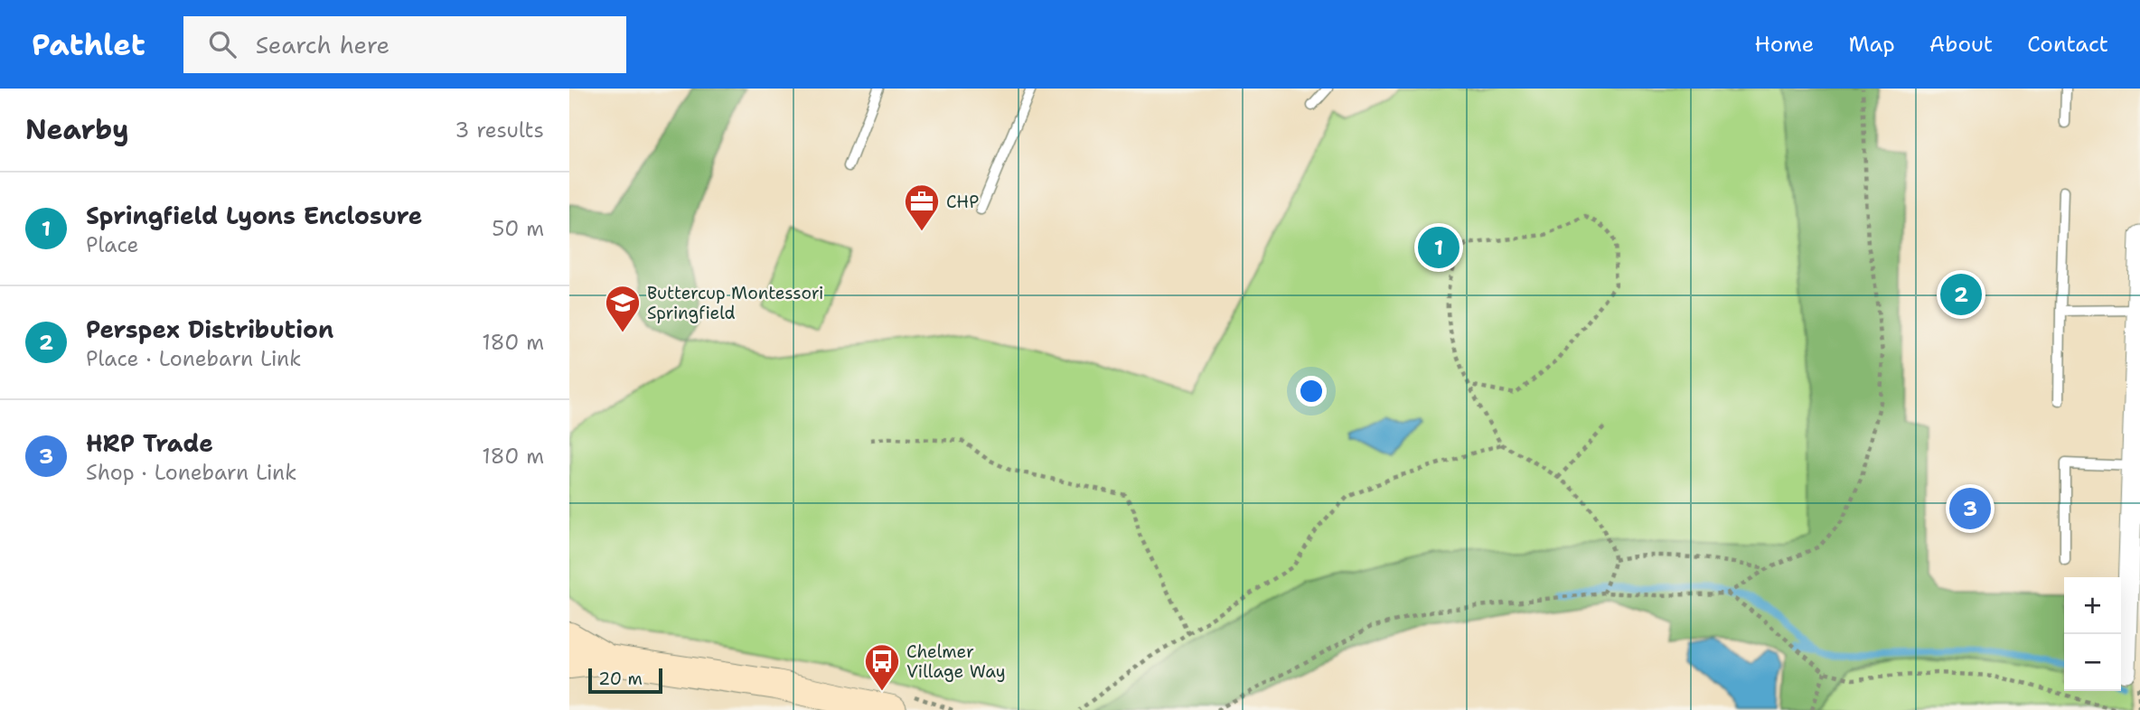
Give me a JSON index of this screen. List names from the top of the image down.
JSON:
{
  "places": {
    "office": ["CHP"],
    "school or university": ["Buttercup Montessori Springfield"],
    "bus stop": ["Chelmer Village Way"]
  },
  "scale_bar": "20 m",
  "page": {
    "header": "Pathlet",
    "search": "Search here",
    "nav": [
      "Home",
      "Map",
      "About",
      "Contact"
    ],
    "heading": ["Nearby", "3 results"],
    "list": [
      {
        "mark": "1",
        "name": "Springfield Lyons Enclosure",
        "note": "Place",
        "value": "50 m"
      },
      {
        "mark": "2",
        "name": "Perspex Distribution",
        "note": "Place · Lonebarn Link",
        "value": "180 m"
      },
      {
        "mark": "3",
        "name": "HRP Trade",
        "note": "Shop · Lonebarn Link",
        "value": "180 m"
      }
    ],
    "pins": ["1", "2", "3"],
    "map_buttons": ["+", "−"],
    "scale": "20 m"
  }
}
